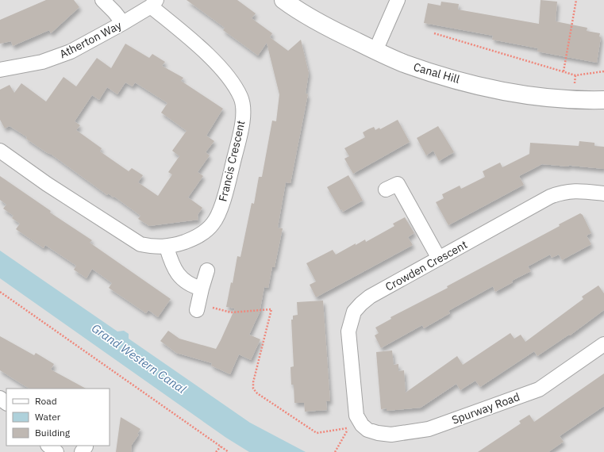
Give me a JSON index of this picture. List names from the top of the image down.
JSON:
{
  "streets": {
    "street": [
      "Atherton Way",
      "Canal Hill",
      "Francis Crescent",
      "Crowden Crescent",
      "Spurway Road"
    ]
  },
  "crossings": [
    ["Atherton Way", "Francis Crescent"],
    ["Crowden Crescent", "Spurway Road"]
  ],
  "water": ["Grand Western Canal"],
  "legend": ["Road", "Water", "Building"]
}
